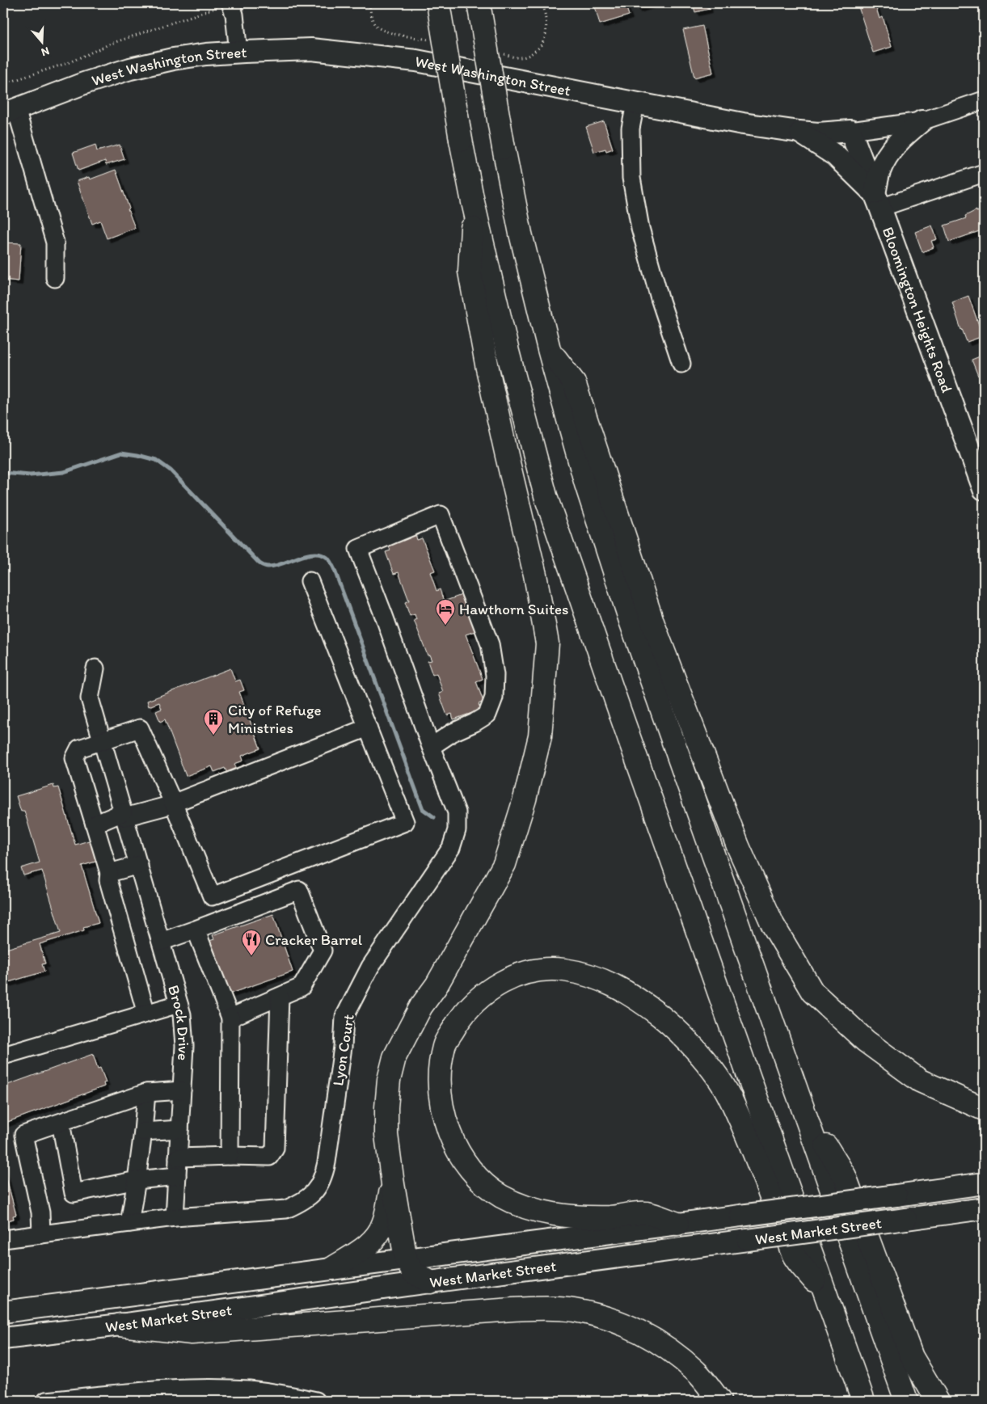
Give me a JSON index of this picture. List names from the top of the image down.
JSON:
{
  "streets": {
    "main road": ["West Washington Street", "Bloomington Heights Road", "West Market Street"],
    "street": ["Brock Drive", "Lyon Court"]
  },
  "crossings": [
    ["West Washington Street", "Bloomington Heights Road"],
    ["Brock Drive", "Lyon Court"]
  ],
  "places": {
    "hotel": ["Hawthorn Suites"],
    "building": ["City of Refuge Ministries"],
    "restaurant": ["Cracker Barrel"]
  },
  "north": "bottom"
}
